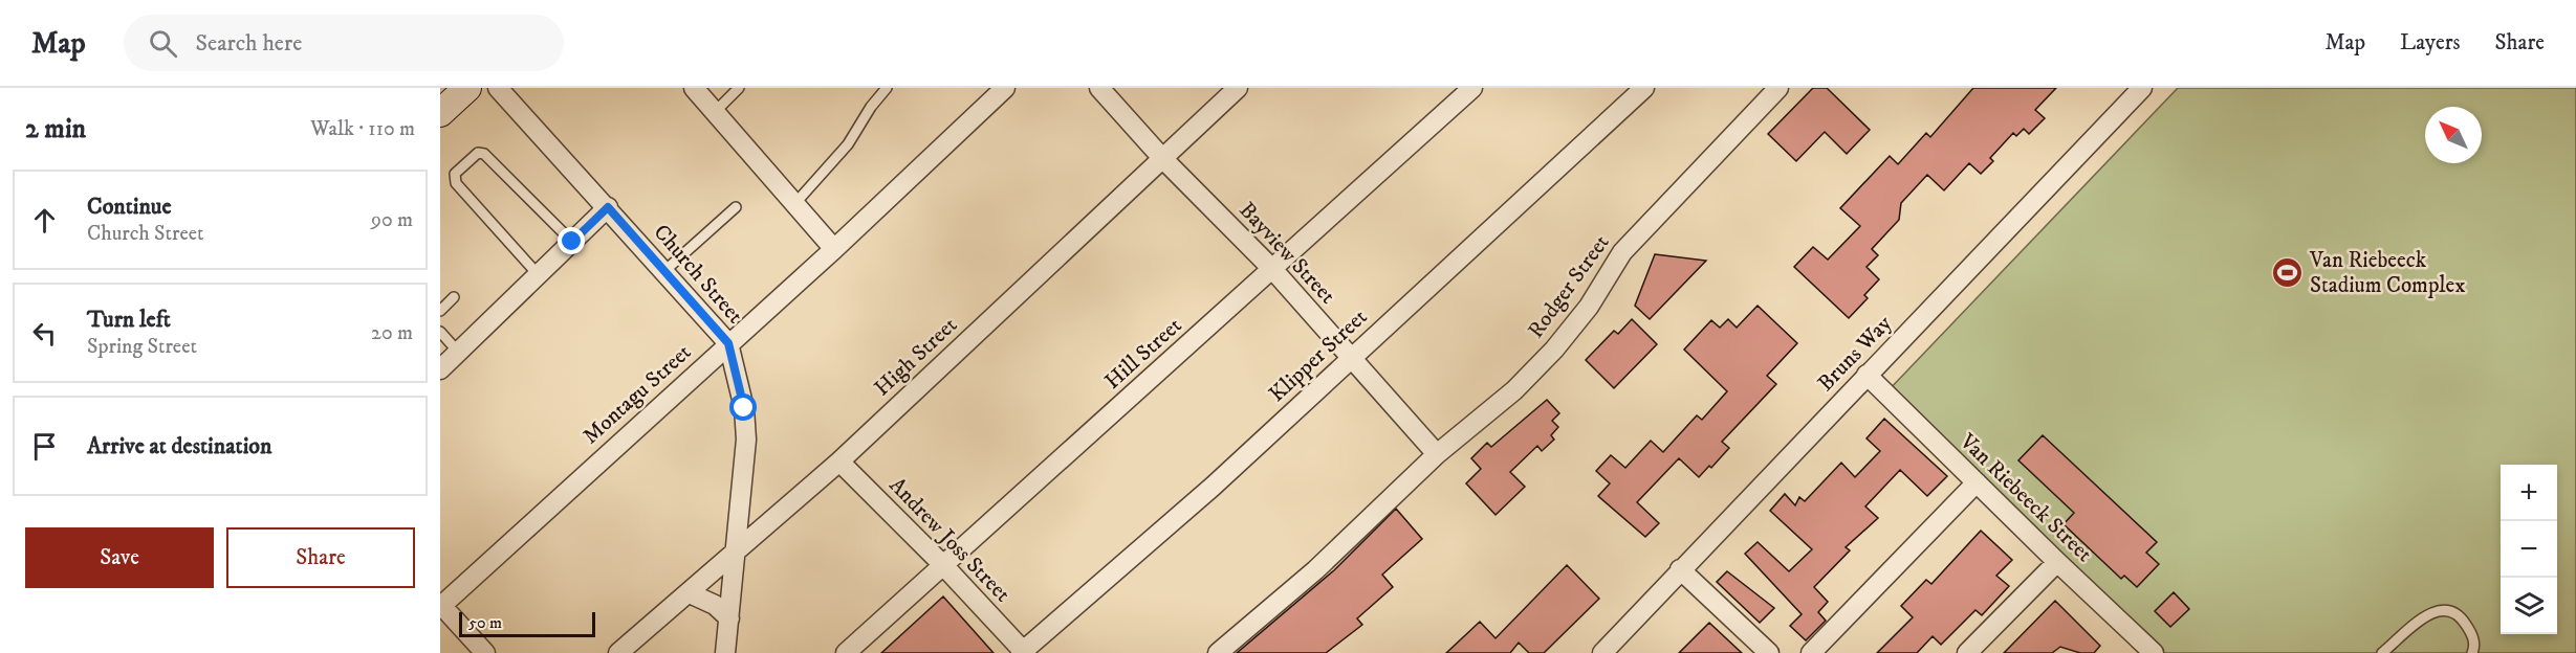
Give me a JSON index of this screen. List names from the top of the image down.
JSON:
{
  "streets": {
    "street": [
      "Bayview Street",
      "Church Street",
      "Rodger Street",
      "Hill Street",
      "Bruns Way",
      "Klipper Street",
      "High Street",
      "Montagu Street",
      "Van Riebeeck Street",
      "Andrew Joss Street"
    ]
  },
  "crossings": [
    ["Bayview Street", "Rodger Street"],
    ["Bayview Street", "Hill Street"],
    ["Bayview Street", "Klipper Street"],
    ["Bayview Street", "High Street"],
    ["Church Street", "High Street"],
    ["Church Street", "Montagu Street"],
    ["Hill Street", "Andrew Joss Street"],
    ["Bruns Way", "Van Riebeeck Street"],
    ["Klipper Street", "Andrew Joss Street"],
    ["High Street", "Andrew Joss Street"]
  ],
  "places": {
    "sports": ["Van Riebeeck Stadium Complex"]
  },
  "scale_bar": "50 m",
  "north": "top left",
  "page": {
    "header": "Map",
    "search": "Search here",
    "nav": ["Map", "Layers", "Share"],
    "heading": ["2 min", "Walk · 110 m"],
    "list": [
      ["Continue", "Church Street", "90 m"],
      ["Turn left", "Spring Street", "20 m"],
      "Arrive at destination"
    ],
    "map_buttons": ["+", "−"],
    "buttons": ["Save", "Share"],
    "scale": "50 m"
  }
}
